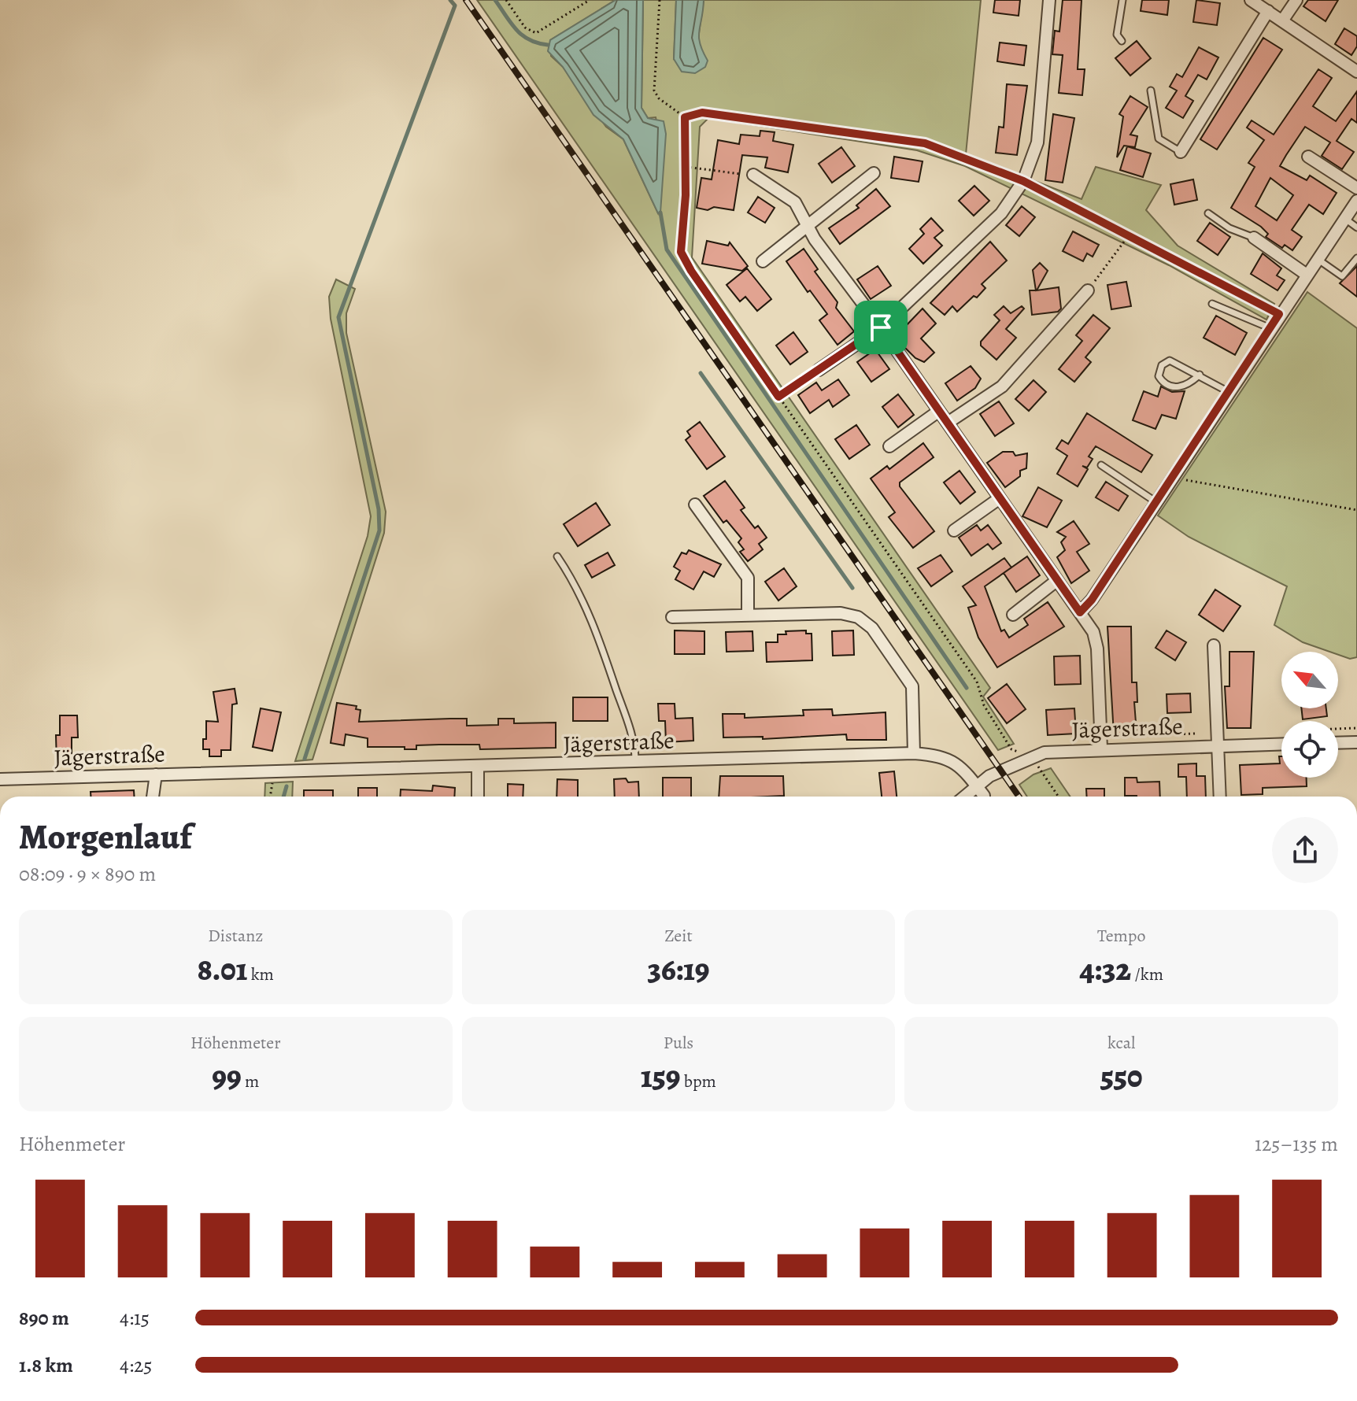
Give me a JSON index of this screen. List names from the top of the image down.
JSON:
{
  "streets": {
    "street": ["Jägerstraße"]
  },
  "north": "top left",
  "page": {
    "heading": ["Morgenlauf", "08:09 · 9 × 890 m"],
    "stats": [
      ["Distanz", "8.01 km"],
      ["Zeit", "36:19"],
      ["Tempo", "4:32 /km"],
      ["Höhenmeter", "99 m"],
      ["Puls", "159 bpm"],
      ["kcal", "550"]
    ],
    "chart": ["Höhenmeter", "125–135 m"],
    "list": [
      {
        "name": "890 m",
        "note": "4:15"
      },
      {
        "name": "1.8 km",
        "note": "4:25"
      }
    ]
  }
}
